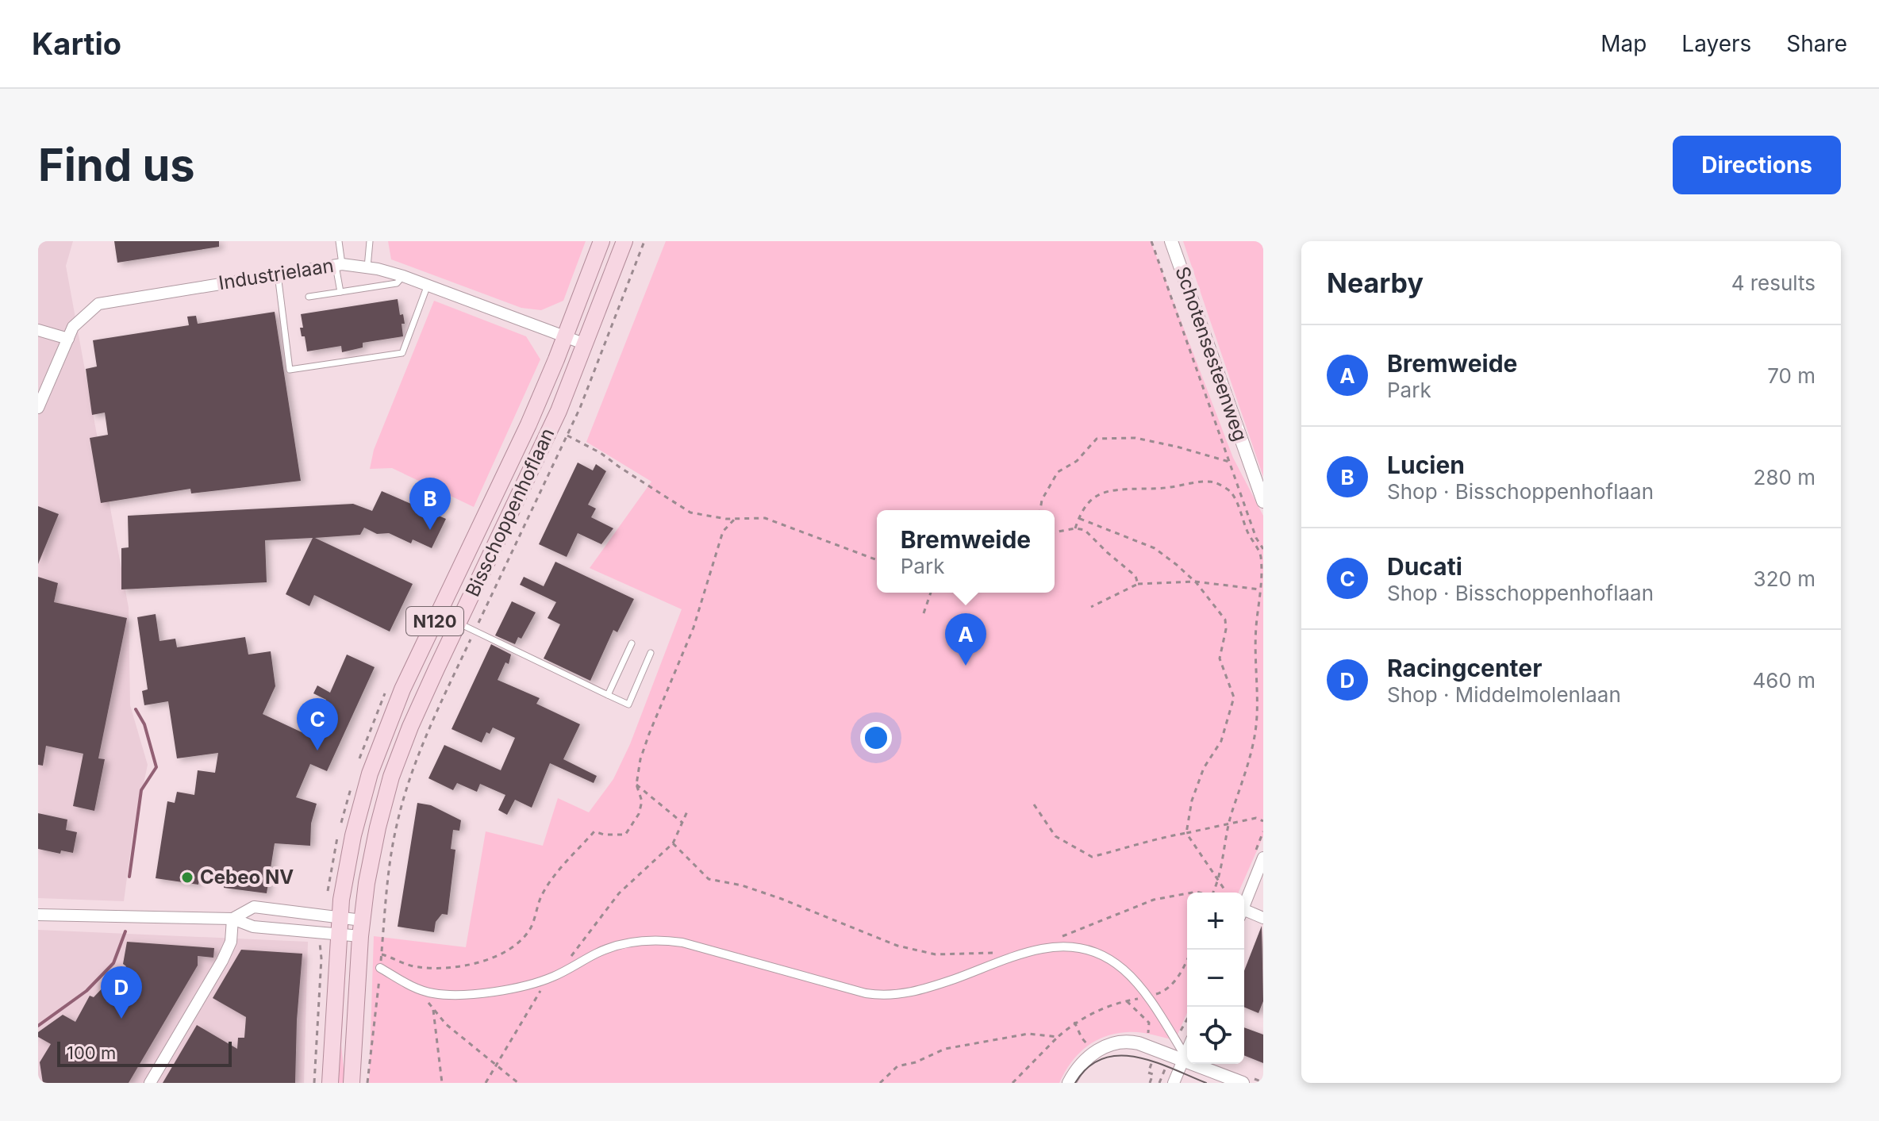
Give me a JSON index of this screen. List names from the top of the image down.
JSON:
{
  "streets": {
    "main road": ["Bisschoppenhoflaan", "N120"],
    "street": ["Industrielaan", "Schotensesteenweg"]
  },
  "crossings": [
    ["Industrielaan", "Bisschoppenhoflaan"]
  ],
  "places": ["Cebeo NV"],
  "scale_bar": "100 m",
  "page": {
    "header": "Kartio",
    "nav": ["Map", "Layers", "Share"],
    "buttons": "Directions",
    "title": "Find us",
    "heading": ["Nearby", "4 results"],
    "list": [
      {
        "mark": "A",
        "name": "Bremweide",
        "note": "Park",
        "value": "70 m"
      },
      {
        "mark": "B",
        "name": "Lucien",
        "note": "Shop · Bisschoppenhoflaan",
        "value": "280 m"
      },
      {
        "mark": "C",
        "name": "Ducati",
        "note": "Shop · Bisschoppenhoflaan",
        "value": "320 m"
      },
      {
        "mark": "D",
        "name": "Racingcenter",
        "note": "Shop · Middelmolenlaan",
        "value": "460 m"
      }
    ],
    "pins": [
      "B",
      "A",
      "C",
      "D"
    ],
    "popup": ["Bremweide", "Park"],
    "map_buttons": ["+", "−"],
    "scale": "100 m"
  }
}
